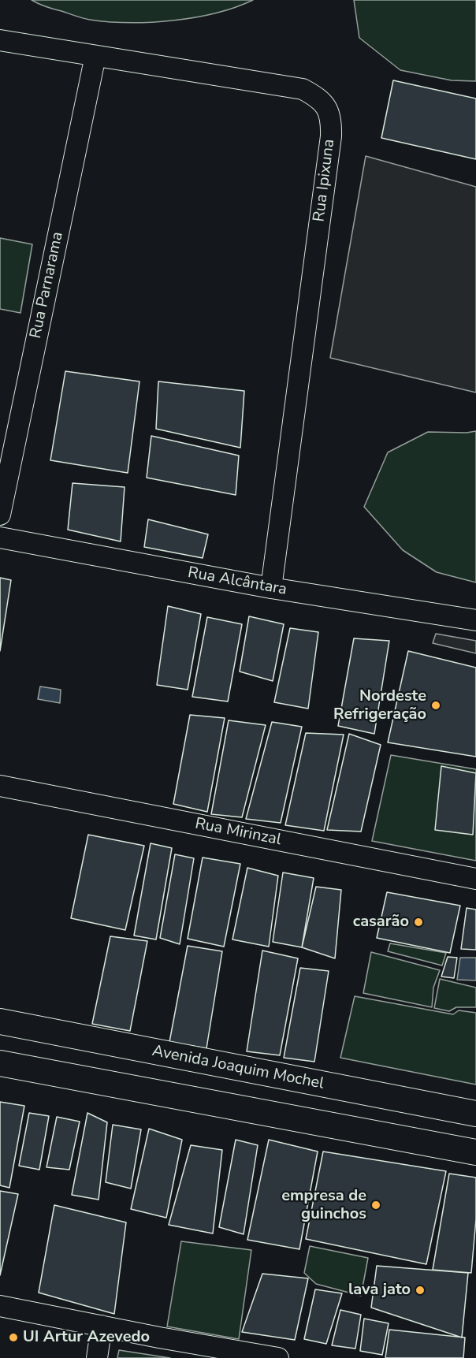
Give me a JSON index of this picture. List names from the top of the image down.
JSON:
{
  "streets": {
    "street": [
      "Rua Ipixuna",
      "Rua Parnarama",
      "Rua Alcântara",
      "Rua Mirinzal",
      "Avenida Joaquim Mochel"
    ]
  },
  "crossings": [
    ["Rua Ipixuna", "Rua Parnarama"],
    ["Rua Ipixuna", "Rua Alcântara"]
  ],
  "places": [
    "Nordeste Refrigeração",
    "casarão",
    "empresa de guinchos",
    "lava jato",
    "UI Artur Azevedo"
  ]
}
